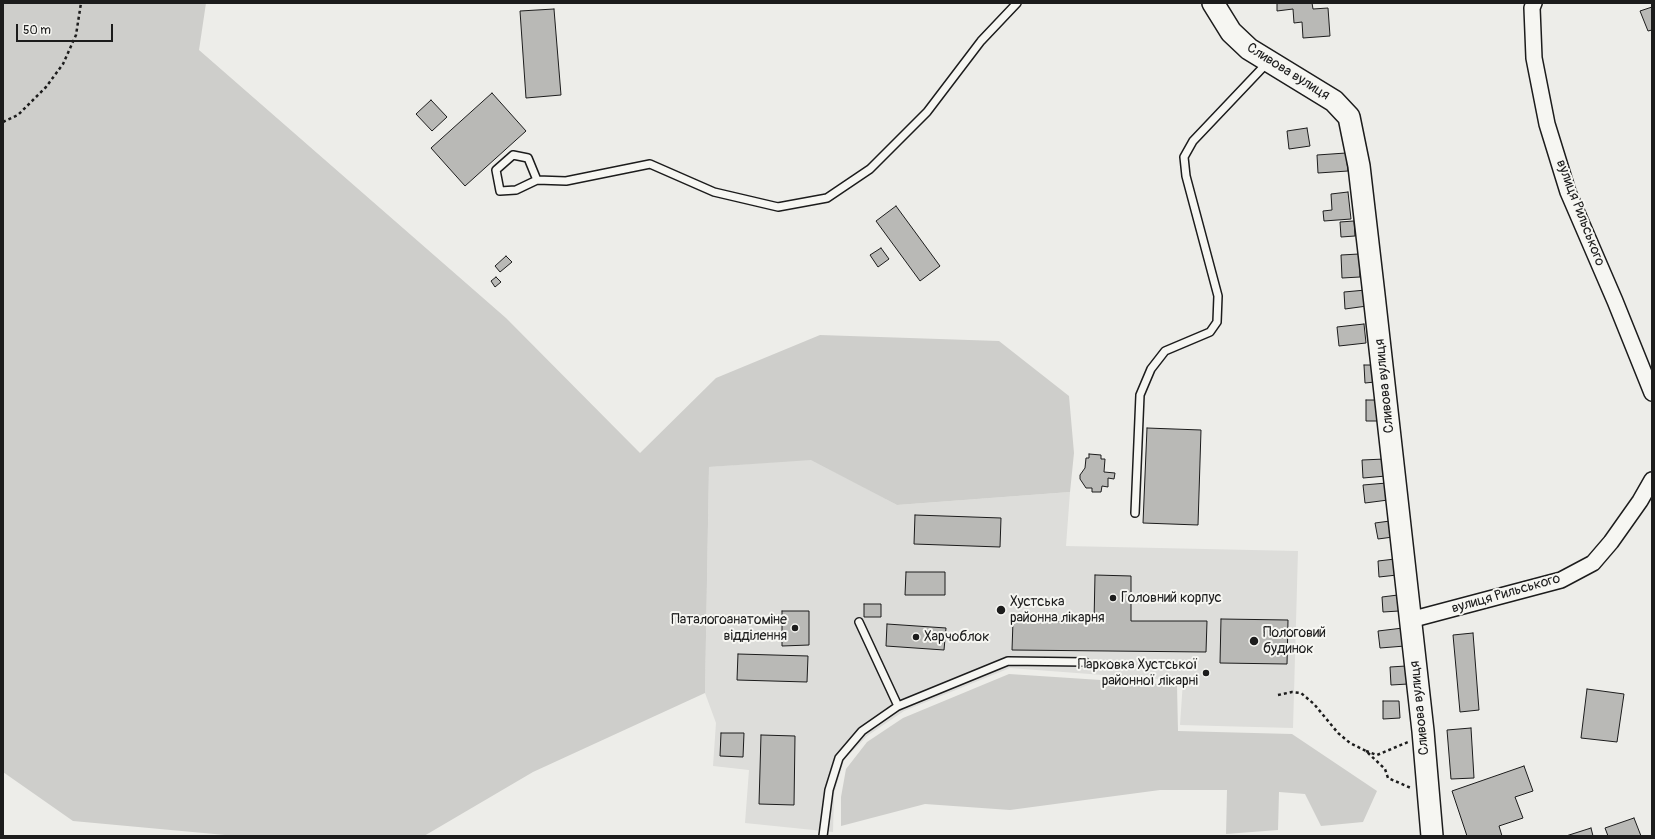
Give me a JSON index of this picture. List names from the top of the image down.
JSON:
{
  "streets": {
    "street": ["Сливова вулиця", "вулиця Рильського"]
  },
  "crossings": [
    ["Сливова вулиця", "вулиця Рильського"]
  ],
  "places": [
    "Головний корпус",
    "Хустська районна лікарня",
    "Паталогоанатоміне відділення",
    "Харчоблок",
    "Пологовий будинок",
    "Парковка Хустської районної лікарні"
  ],
  "scale_bar": "50 m"
}
